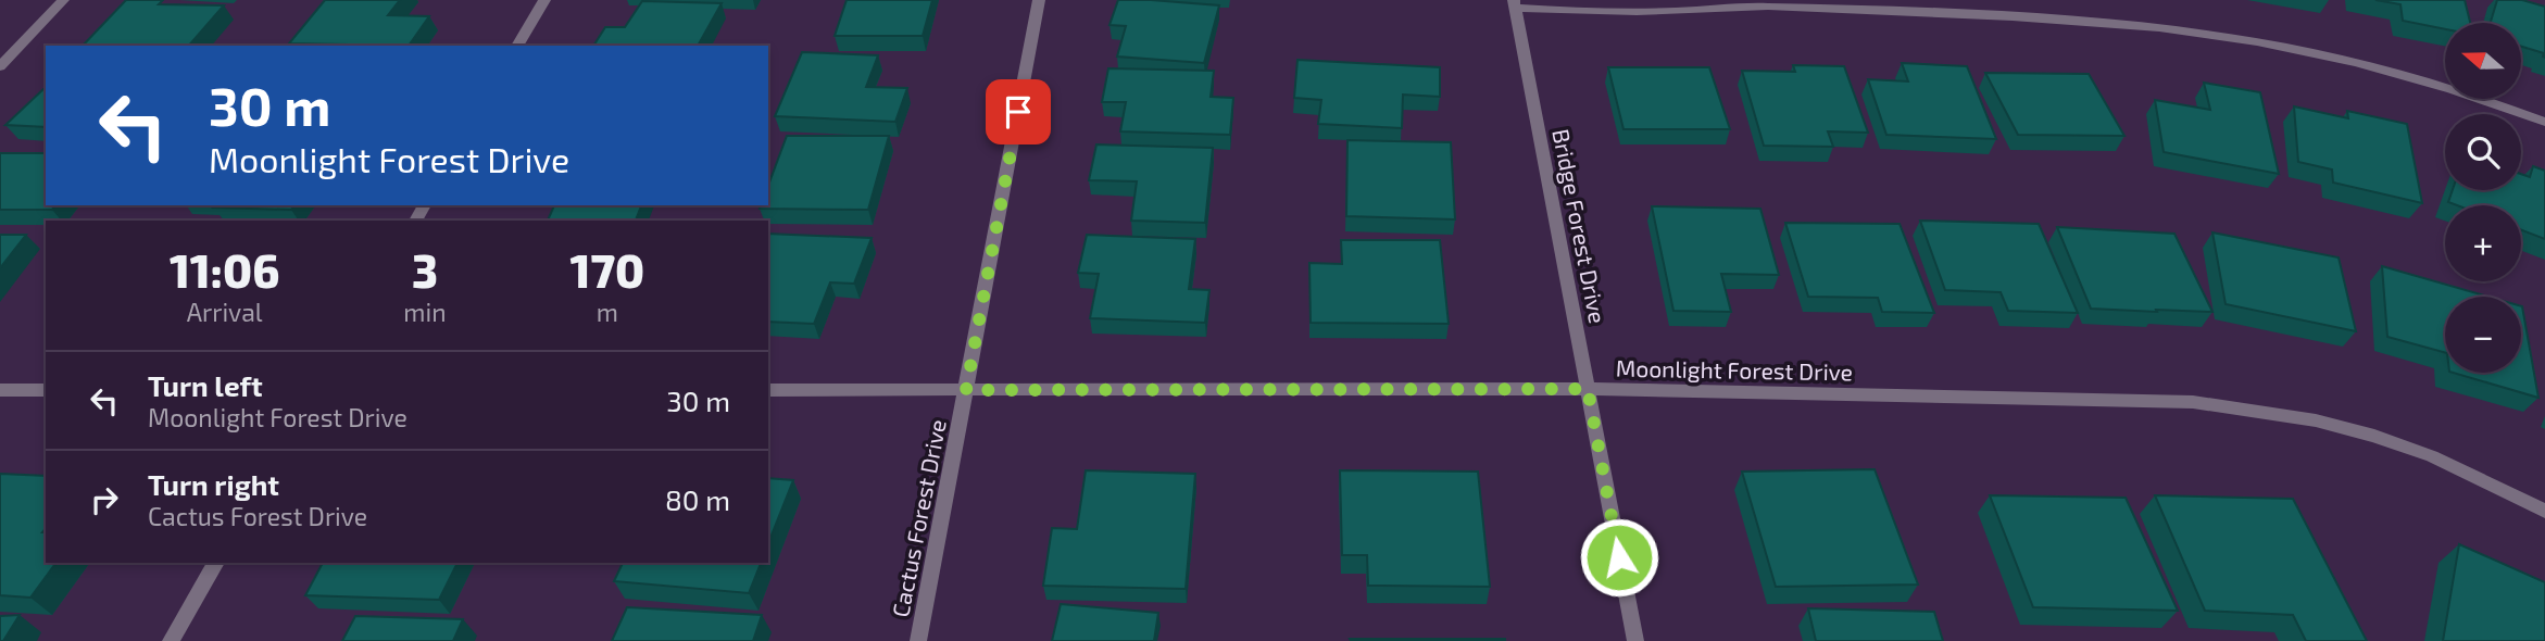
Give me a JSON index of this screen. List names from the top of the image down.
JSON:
{
  "streets": {
    "street": ["Bridge Forest Drive", "Moonlight Forest Drive", "Cactus Forest Drive"]
  },
  "crossings": [
    ["Bridge Forest Drive", "Moonlight Forest Drive"],
    ["Moonlight Forest Drive", "Cactus Forest Drive"]
  ],
  "north": "left",
  "page": {
    "map_buttons": ["+", "−"],
    "turn": ["30 m", "Moonlight Forest Drive"],
    "eta": [
      "11:06",
      "Arrival",
      "3",
      "min",
      "170",
      "m"
    ],
    "list": [
      {
        "name": "Turn left",
        "note": "Moonlight Forest Drive",
        "value": "30 m"
      },
      {
        "name": "Turn right",
        "note": "Cactus Forest Drive",
        "value": "80 m"
      }
    ]
  }
}
